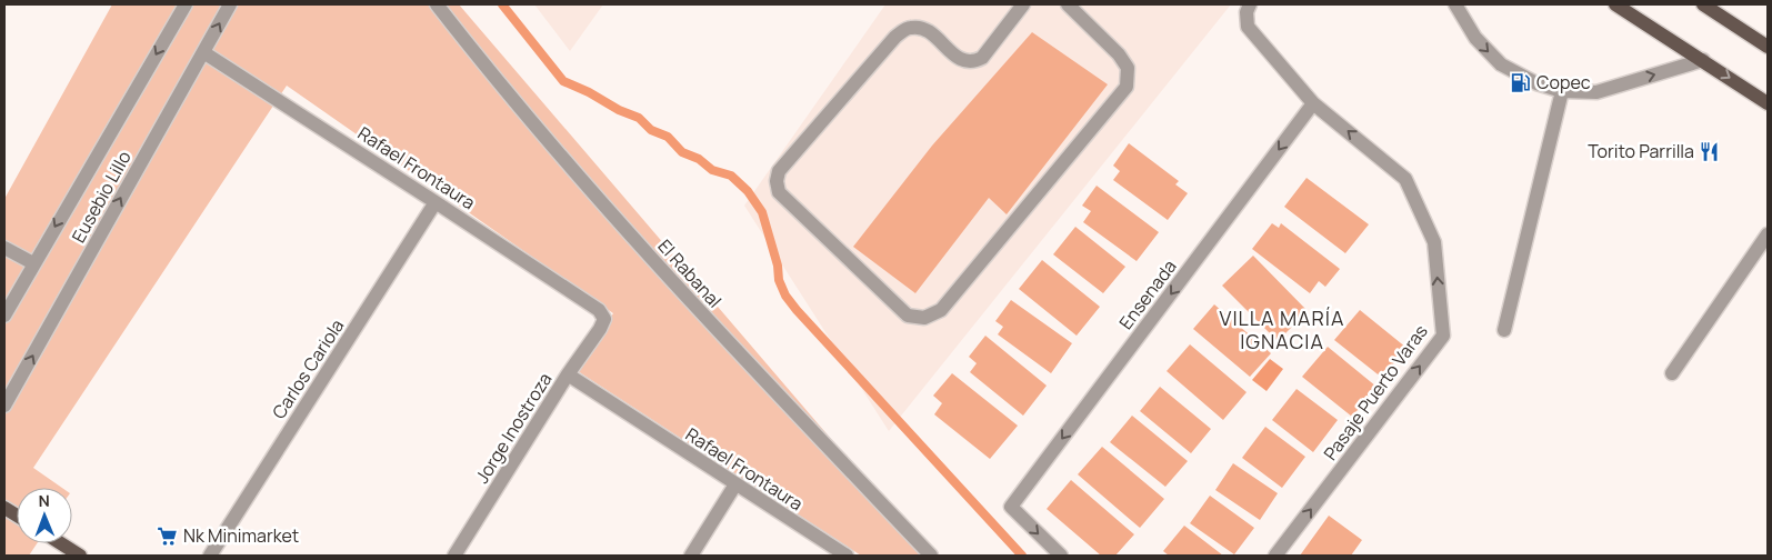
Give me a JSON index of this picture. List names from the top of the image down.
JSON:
{
  "streets": {
    "street": [
      "Rafael Frontaura",
      "Eusebio Lillo",
      "El Rabanal",
      "Ensenada",
      "Carlos Cariola",
      "Pasaje Puerto Varas",
      "Jorge Inostroza"
    ]
  },
  "crossings": [
    ["Rafael Frontaura", "Eusebio Lillo"],
    ["Rafael Frontaura", "Carlos Cariola"],
    ["Rafael Frontaura", "Jorge Inostroza"],
    ["Ensenada", "Pasaje Puerto Varas"]
  ],
  "one_way": ["Ensenada", "Pasaje Puerto Varas"],
  "districts": ["VILLA MARÍA IGNACIA"],
  "places": {
    "fuel station": ["Copec"],
    "restaurant": ["Torito Parrilla"],
    "supermarket": ["Nk Minimarket"]
  },
  "north": "top"
}
